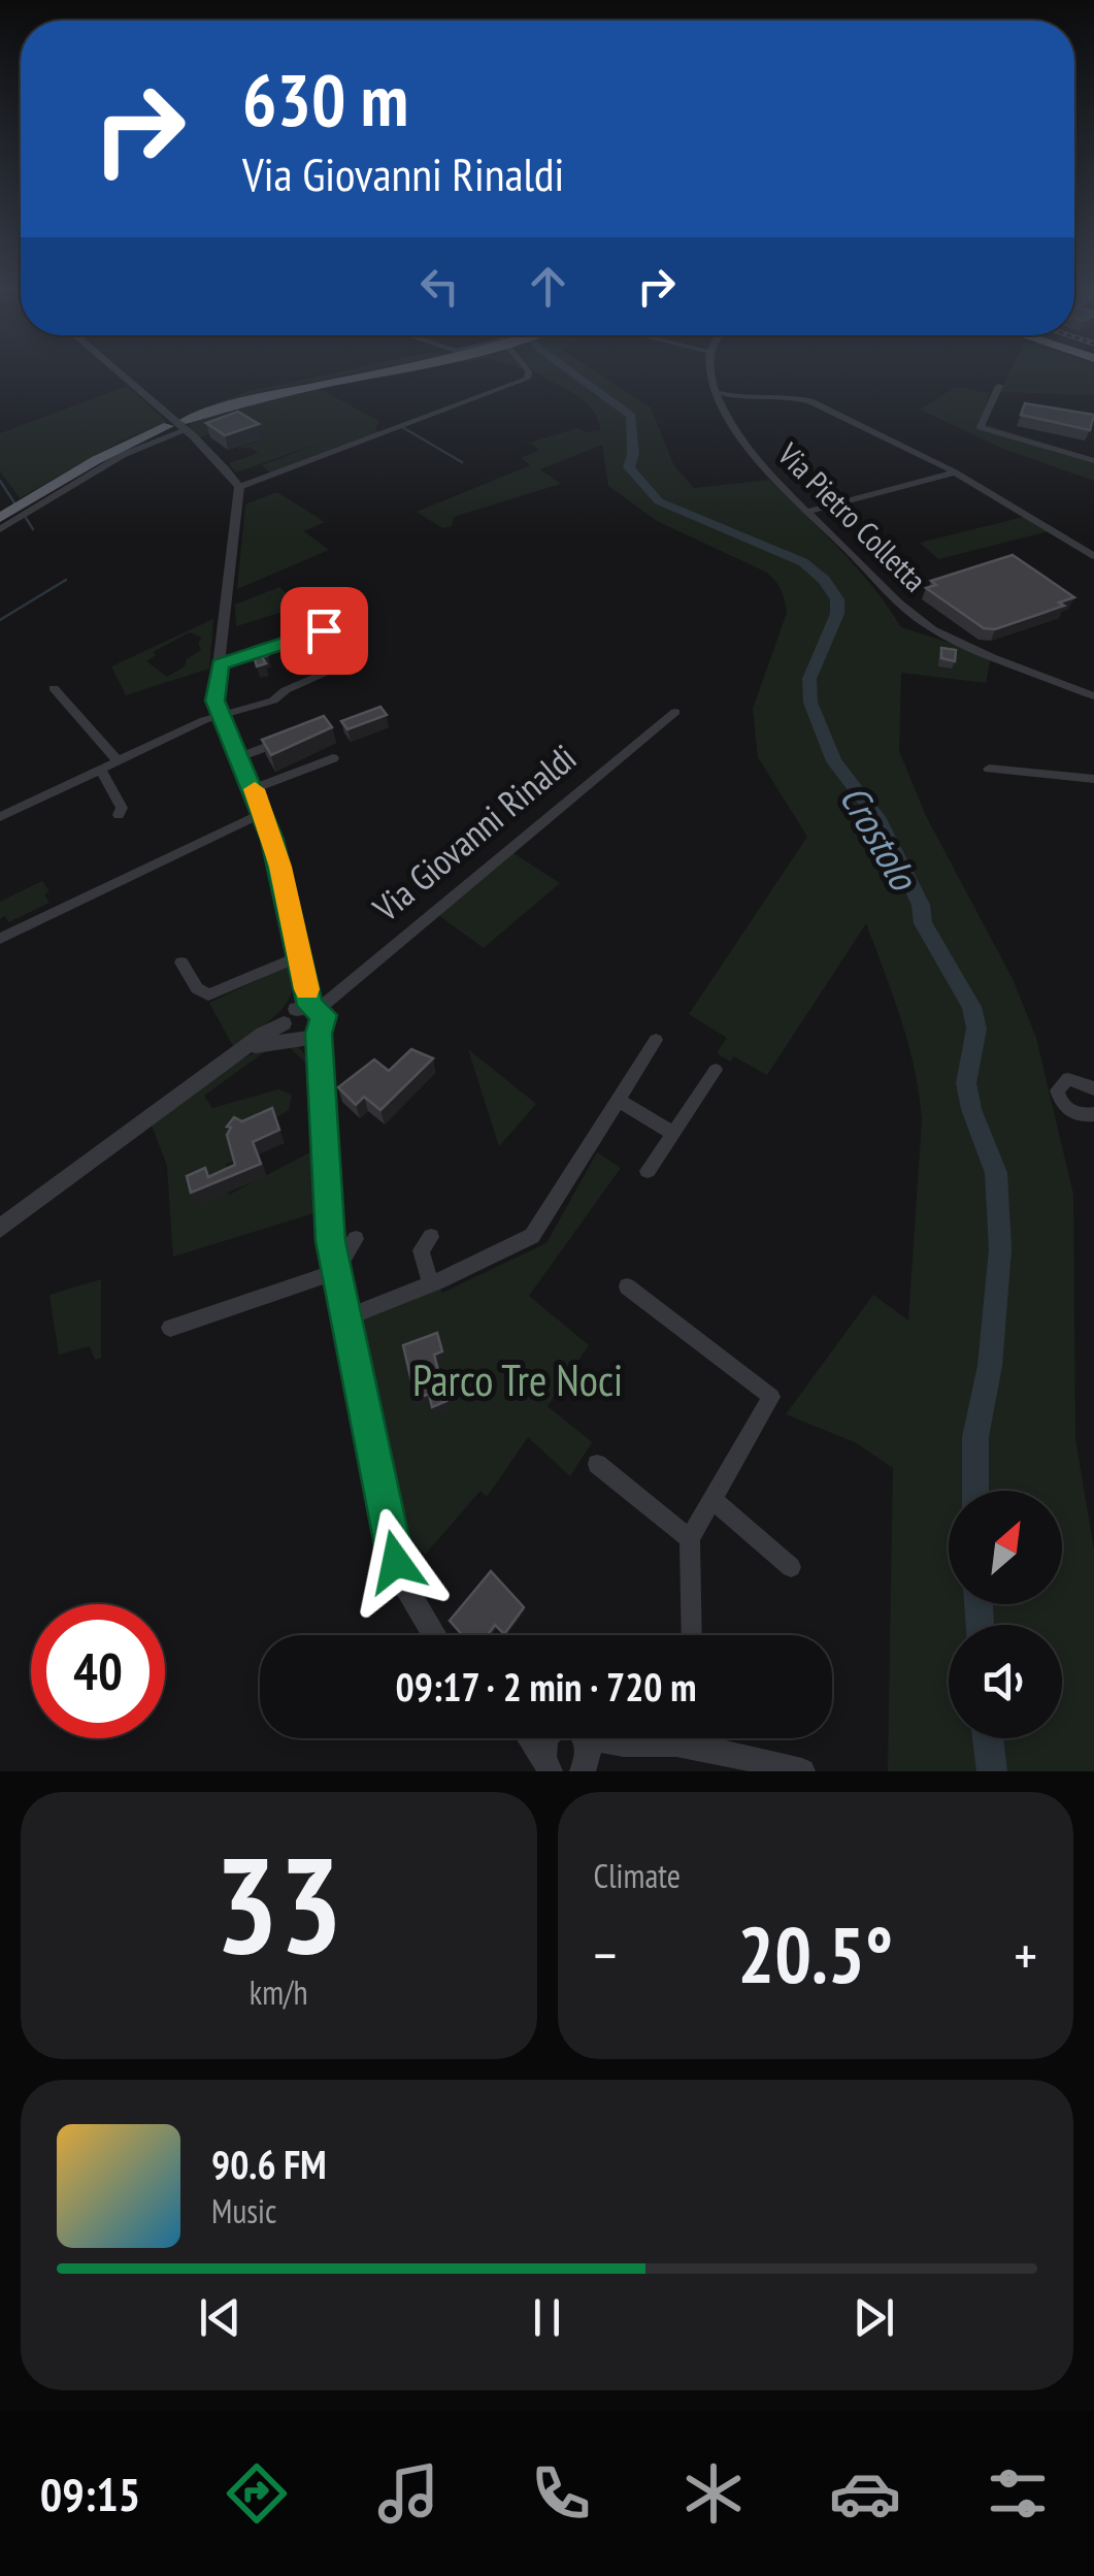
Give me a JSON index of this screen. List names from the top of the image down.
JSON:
{
  "streets": {
    "street": ["Via Pietro Colletta", "Via Giovanni Rinaldi"]
  },
  "water": ["Crostolo"],
  "parks": ["Parco Tre Noci"],
  "north": "top right",
  "page": {
    "turn": ["630 m", "Via Giovanni Rinaldi"],
    "limit": "40",
    "trip": "09:17 · 2 min · 720 m",
    "tile": [
      ["33", "km/h"],
      "Climate"
    ],
    "heat": ["−", "20.5°", "+"],
    "song": ["90.6 FM", "Music"],
    "tabs": "09:15"
  }
}
